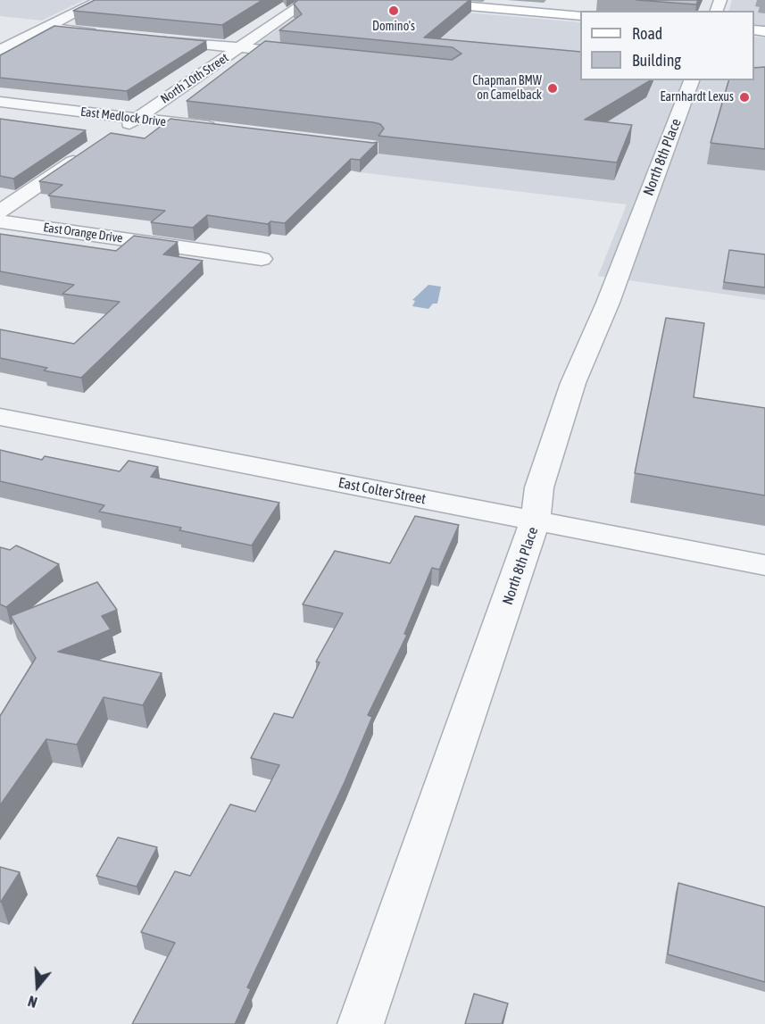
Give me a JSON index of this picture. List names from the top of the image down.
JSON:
{
  "streets": {
    "street": [
      "North 10th Street",
      "East Medlock Drive",
      "North 8th Place",
      "East Orange Drive",
      "East Colter Street"
    ]
  },
  "crossings": [
    ["North 10th Street", "East Medlock Drive"],
    ["North 8th Place", "East Colter Street"]
  ],
  "places": ["Domino's", "Chapman BMW on Camelback", "Earnhardt Lexus"],
  "legend": ["Road", "Building"],
  "north": "bottom"
}
